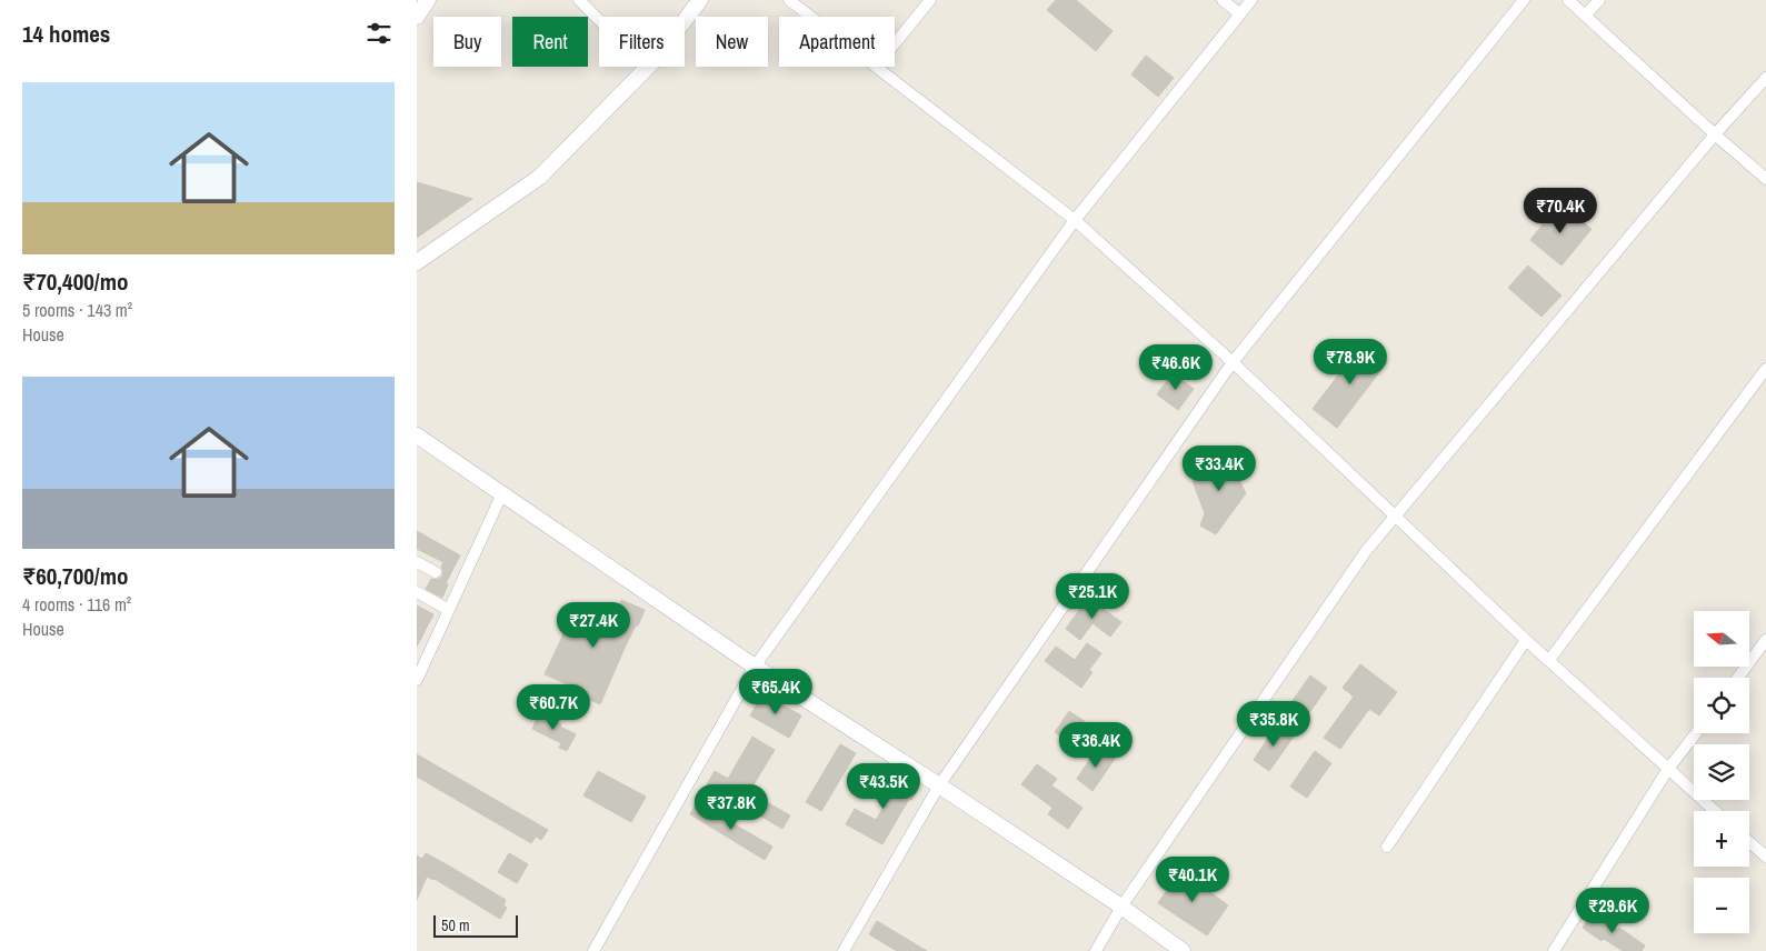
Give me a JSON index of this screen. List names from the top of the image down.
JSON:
{
  "scale_bar": "50 m",
  "north": "left",
  "page": {
    "heading": "14 homes",
    "chip": [
      "Buy",
      "Rent",
      "Filters",
      "New",
      "Apartment"
    ],
    "list": [
      {
        "name": "₹70,400/mo",
        "note": "5 rooms · 143 m² · House"
      },
      {
        "name": "₹60,700/mo",
        "note": "4 rooms · 116 m² · House"
      }
    ],
    "price": [
      "₹70.4K",
      "₹78.9K",
      "₹46.6K",
      "₹33.4K",
      "₹25.1K",
      "₹27.4K",
      "₹65.4K",
      "₹60.7K",
      "₹35.8K",
      "₹36.4K",
      "₹43.5K",
      "₹37.8K",
      "₹40.1K",
      "₹29.6K"
    ],
    "map_buttons": ["+", "−"],
    "scale": "50 m"
  }
}
